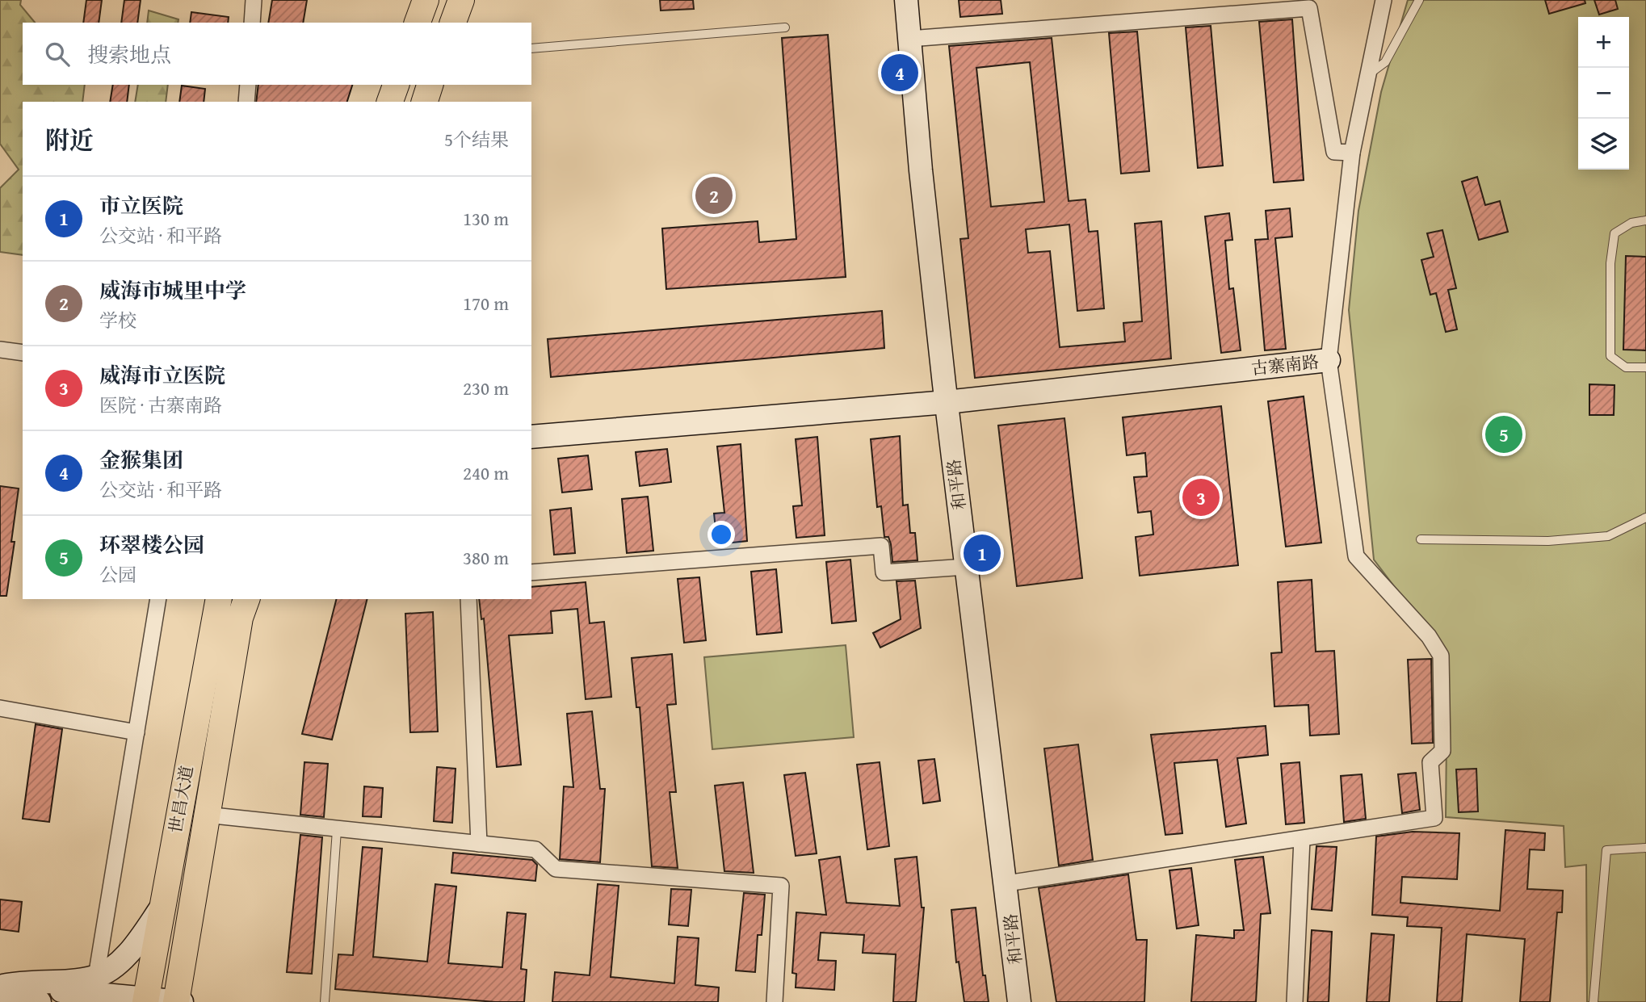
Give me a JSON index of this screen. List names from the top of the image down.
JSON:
{
  "streets": {
    "main road": ["世昌大道"],
    "street": ["古寨南路", "和平路"]
  },
  "crossings": [
    ["古寨南路", "和平路"]
  ],
  "page": {
    "map_buttons": ["+", "−"],
    "search": "搜索地点",
    "pins": [
      "4",
      "2",
      "5",
      "3",
      "1"
    ],
    "heading": ["附近", "5个结果"],
    "list": [
      {
        "mark": "1",
        "name": "市立医院",
        "note": "公交站 · 和平路",
        "value": "130 m"
      },
      {
        "mark": "2",
        "name": "威海市城里中学",
        "note": "学校",
        "value": "170 m"
      },
      {
        "mark": "3",
        "name": "威海市立医院",
        "note": "医院 · 古寨南路",
        "value": "230 m"
      },
      {
        "mark": "4",
        "name": "金猴集团",
        "note": "公交站 · 和平路",
        "value": "240 m"
      },
      {
        "mark": "5",
        "name": "环翠楼公园",
        "note": "公园",
        "value": "380 m"
      }
    ]
  }
}
